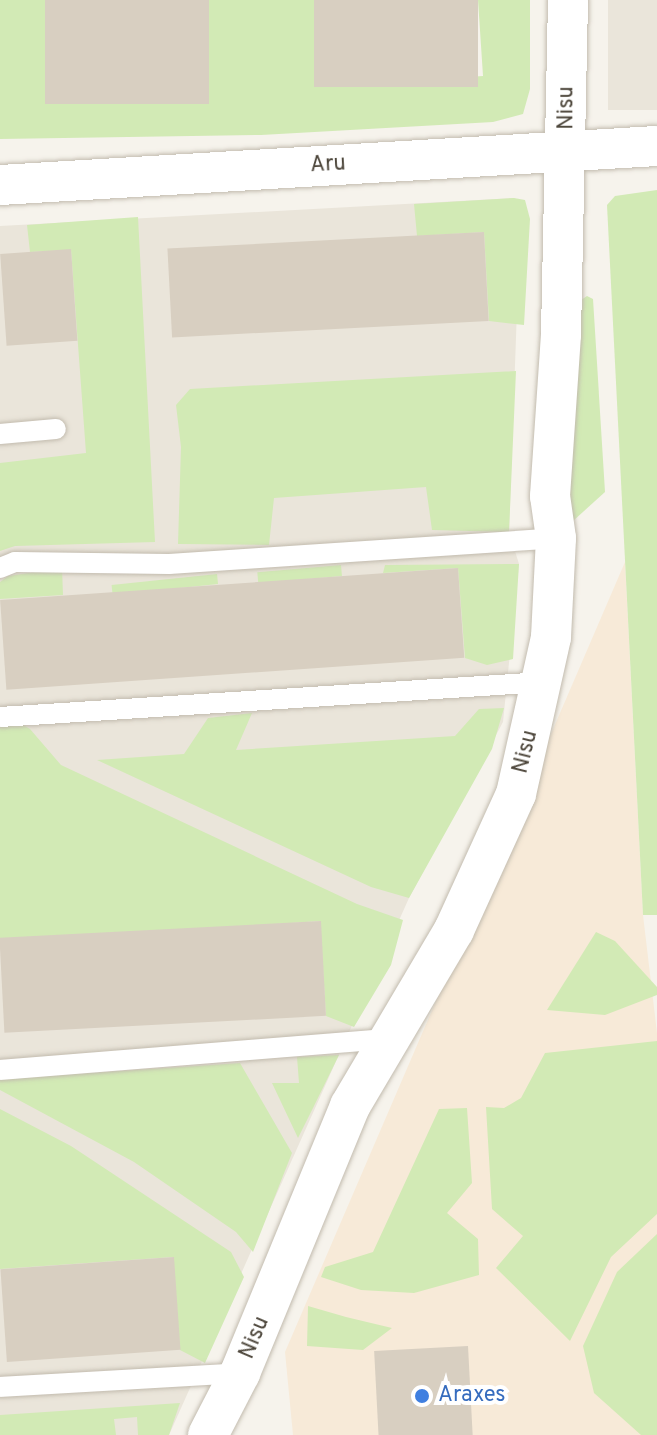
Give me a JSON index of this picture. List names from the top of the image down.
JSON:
{
  "streets": {
    "street": ["Nisu", "Aru"]
  },
  "crossings": [
    ["Nisu", "Aru"]
  ],
  "places": ["Araxes"]
}
